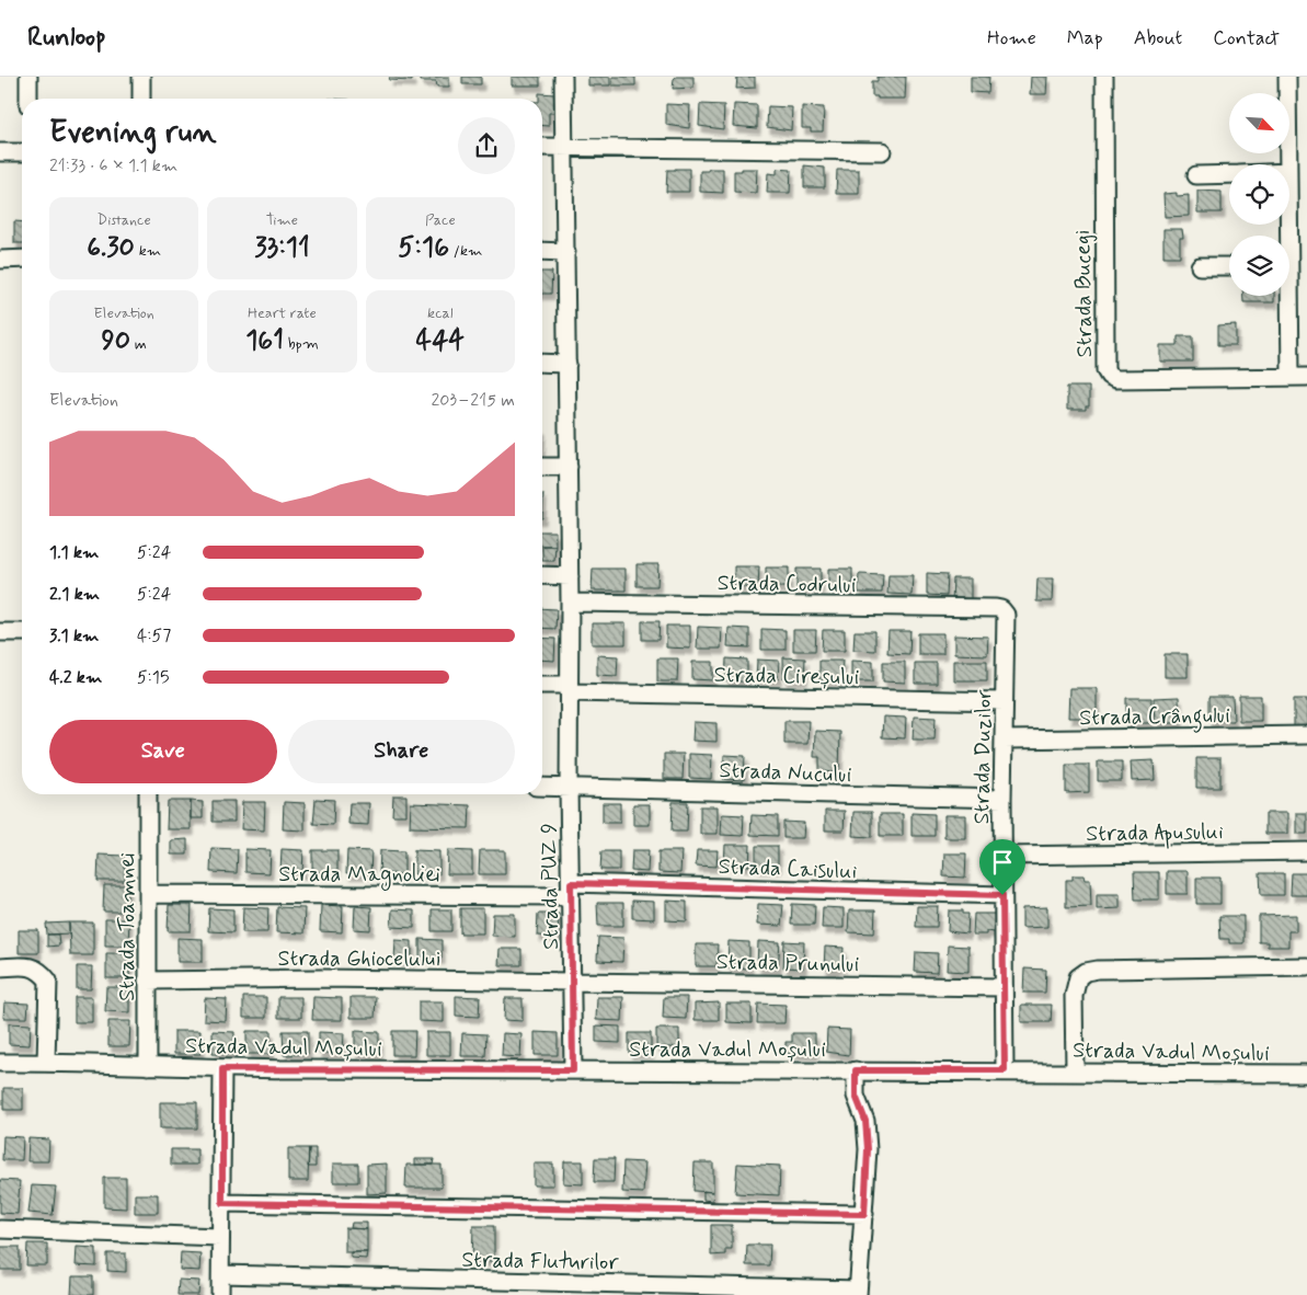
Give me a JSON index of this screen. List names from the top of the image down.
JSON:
{
  "streets": {
    "street": [
      "Strada Bucegi",
      "Strada Codrului",
      "Strada Cireșului",
      "Strada Crângului",
      "Strada Duzilor",
      "Strada Nucului",
      "Strada Apusului",
      "Strada Caisului",
      "Strada Magnoliei",
      "Strada PUZ 9",
      "Strada Toamnei",
      "Strada Ghiocelului",
      "Strada Prunului",
      "Strada Vadul Moșului",
      "Strada Fluturilor"
    ]
  },
  "crossings": [
    ["Strada Codrului", "Strada Duzilor"],
    ["Strada Codrului", "Strada PUZ 9"],
    ["Strada Cireșului", "Strada Duzilor"],
    ["Strada Cireșului", "Strada PUZ 9"],
    ["Strada Crângului", "Strada Duzilor"],
    ["Strada Duzilor", "Strada Nucului"],
    ["Strada Duzilor", "Strada Apusului"],
    ["Strada Duzilor", "Strada Caisului"],
    ["Strada Duzilor", "Strada Prunului"],
    ["Strada Duzilor", "Strada Vadul Moșului"],
    ["Strada Nucului", "Strada PUZ 9"],
    ["Strada Caisului", "Strada Magnoliei"],
    ["Strada Caisului", "Strada PUZ 9"],
    ["Strada Magnoliei", "Strada PUZ 9"],
    ["Strada Magnoliei", "Strada Toamnei"],
    ["Strada PUZ 9", "Strada Ghiocelului"],
    ["Strada PUZ 9", "Strada Prunului"],
    ["Strada PUZ 9", "Strada Vadul Moșului"],
    ["Strada Toamnei", "Strada Ghiocelului"],
    ["Strada Toamnei", "Strada Vadul Moșului"],
    ["Strada Ghiocelului", "Strada Prunului"]
  ],
  "north": "bottom right",
  "page": {
    "header": "Runloop",
    "nav": [
      "Home",
      "Map",
      "About",
      "Contact"
    ],
    "heading": ["Evening run", "21:33 · 6 × 1.1 km"],
    "stats": [
      ["Distance", "6.30 km"],
      ["Time", "33:11"],
      ["Pace", "5:16 /km"],
      ["Elevation", "90 m"],
      ["Heart rate", "161 bpm"],
      ["kcal", "444"]
    ],
    "chart": ["Elevation", "203–215 m"],
    "list": [
      {
        "name": "1.1 km",
        "note": "5:24"
      },
      {
        "name": "2.1 km",
        "note": "5:24"
      },
      {
        "name": "3.1 km",
        "note": "4:57"
      },
      {
        "name": "4.2 km",
        "note": "5:15"
      }
    ],
    "buttons": ["Save", "Share"]
  }
}
